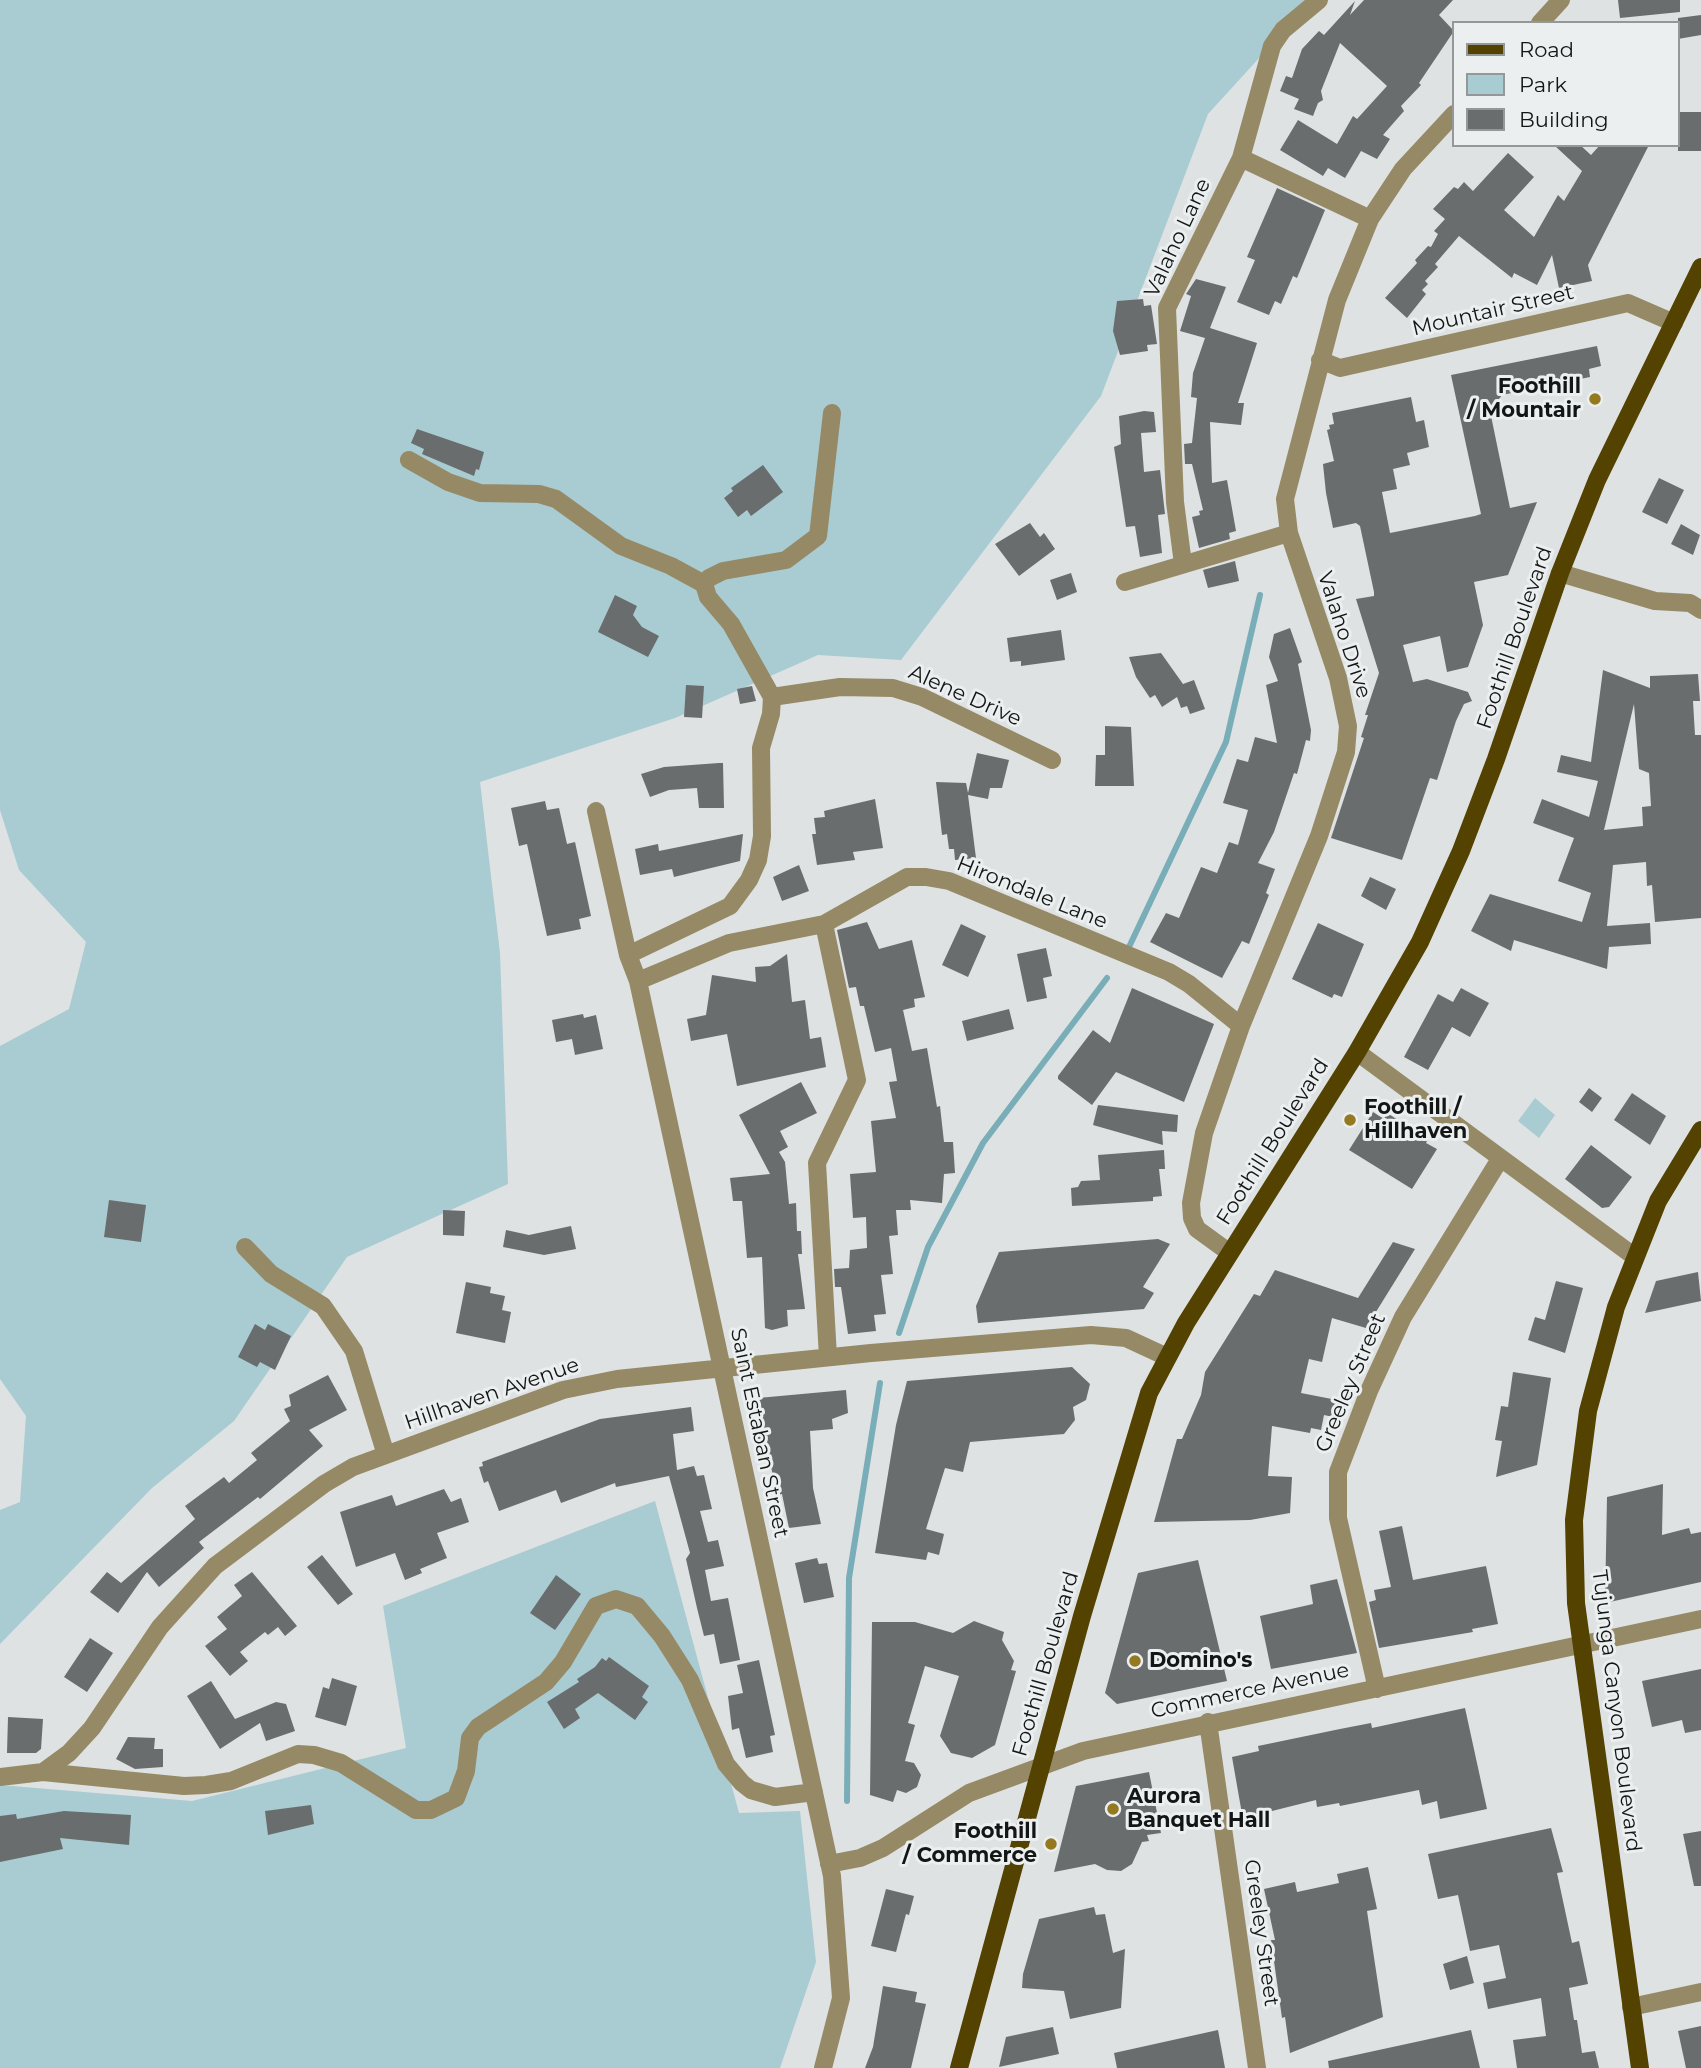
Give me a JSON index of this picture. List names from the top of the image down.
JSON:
{
  "streets": {
    "main road": ["Foothill Boulevard", "Tujunga Canyon Boulevard"],
    "street": [
      "Valaho Lane",
      "Mountair Street",
      "Valaho Drive",
      "Alene Drive",
      "Hirondale Lane",
      "Greeley Street",
      "Hillhaven Avenue",
      "Saint Estaban Street",
      "Commerce Avenue"
    ]
  },
  "crossings": [
    ["Mountair Street", "Valaho Drive"],
    ["Mountair Street", "Foothill Boulevard"],
    ["Valaho Drive", "Foothill Boulevard"],
    ["Valaho Drive", "Hirondale Lane"],
    ["Foothill Boulevard", "Hillhaven Avenue"],
    ["Foothill Boulevard", "Commerce Avenue"],
    ["Hirondale Lane", "Saint Estaban Street"],
    ["Greeley Street", "Commerce Avenue"],
    ["Hillhaven Avenue", "Saint Estaban Street"],
    ["Saint Estaban Street", "Commerce Avenue"],
    ["Commerce Avenue", "Tujunga Canyon Boulevard"]
  ],
  "places": [
    "Foothill / Mountair",
    "Foothill / Hillhaven",
    "Domino's",
    "Aurora Banquet Hall",
    "Foothill / Commerce"
  ],
  "legend": ["Road", "Park", "Building"]
}
